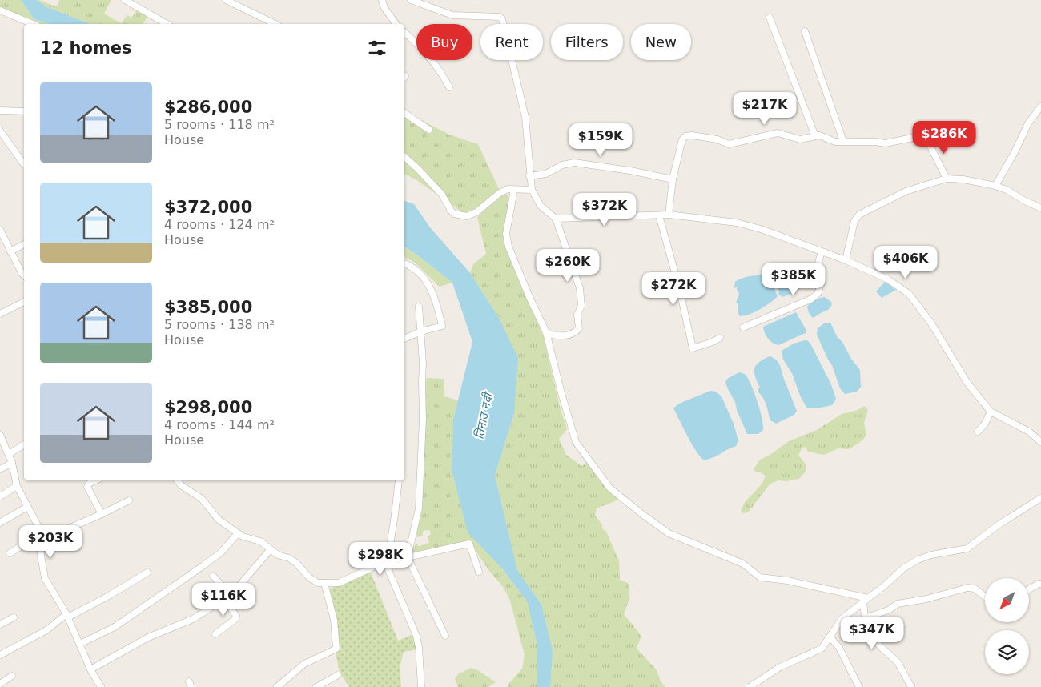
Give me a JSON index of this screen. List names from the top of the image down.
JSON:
{
  "water": ["तिनाउ नदी"],
  "north": "bottom left",
  "page": {
    "chip": [
      "Buy",
      "Rent",
      "Filters",
      "New"
    ],
    "heading": "12 homes",
    "list": [
      {
        "name": "$286,000",
        "note": "5 rooms · 118 m² · House"
      },
      {
        "name": "$372,000",
        "note": "4 rooms · 124 m² · House"
      },
      {
        "name": "$385,000",
        "note": "5 rooms · 138 m² · House"
      },
      {
        "name": "$298,000",
        "note": "4 rooms · 144 m² · House"
      }
    ],
    "price": [
      "$217K",
      "$286K",
      "$159K",
      "$372K",
      "$406K",
      "$260K",
      "$385K",
      "$272K",
      "$203K",
      "$298K",
      "$116K",
      "$347K"
    ]
  }
}
